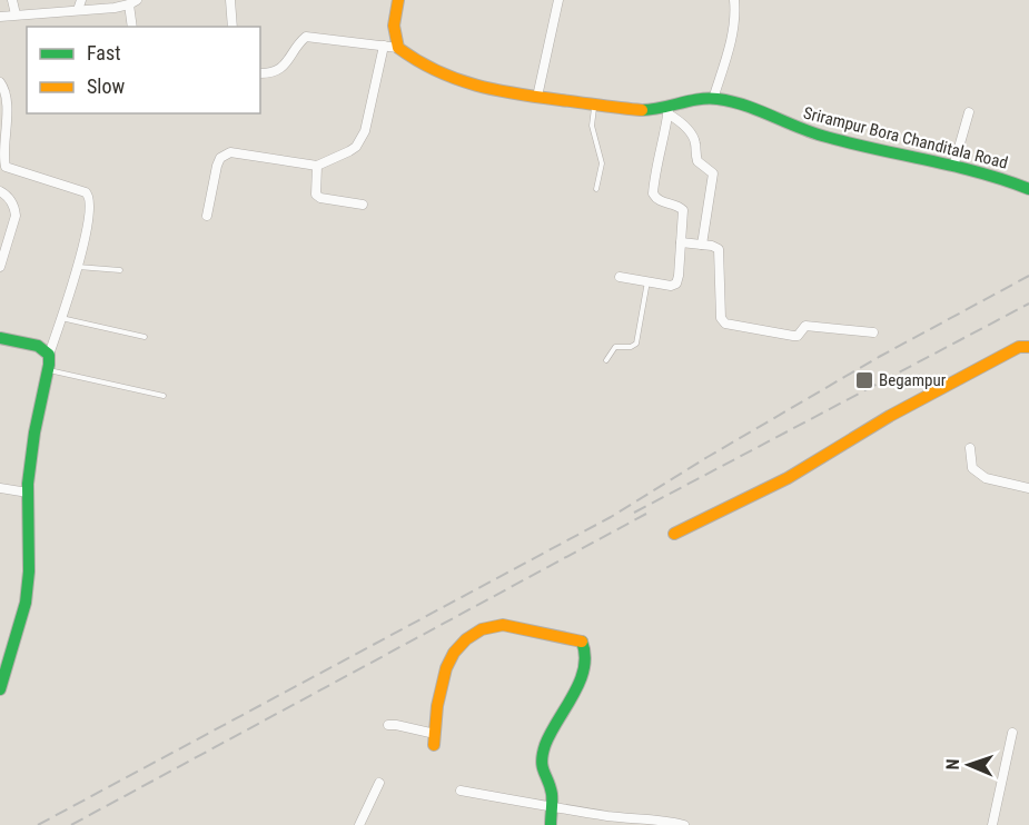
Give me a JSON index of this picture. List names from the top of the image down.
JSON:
{
  "streets": {
    "street": ["Srirampur Bora Chanditala Road"]
  },
  "places": {
    "transit": ["Begampur"]
  },
  "legend": ["Fast", "Slow"],
  "north": "left"
}
